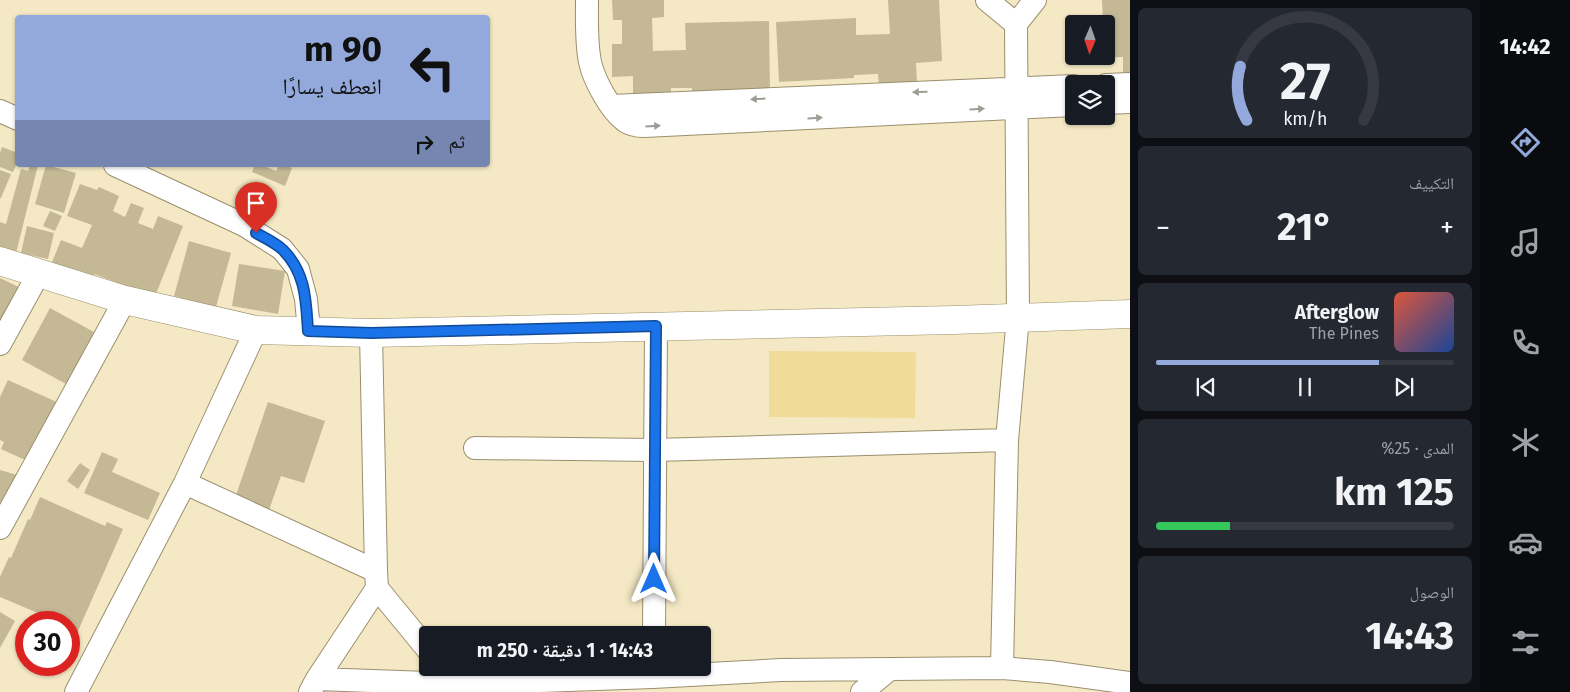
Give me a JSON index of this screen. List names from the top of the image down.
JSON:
{
  "north": "bottom",
  "page": {
    "tabs": "14:42",
    "turn": ["90 m", "انعطف يسارًا"],
    "then": "ثم",
    "tile": [
      "التكييف",
      ["المدى · 25%", "125 km"],
      ["الوصول", "14:43"]
    ],
    "heat": ["−", "21°", "+"],
    "song": ["Afterglow", "The Pines"],
    "limit": "30",
    "trip": "14:43 · 1 دقيقة · 250 m",
    "gauge": ["27", "km/h"]
  }
}
